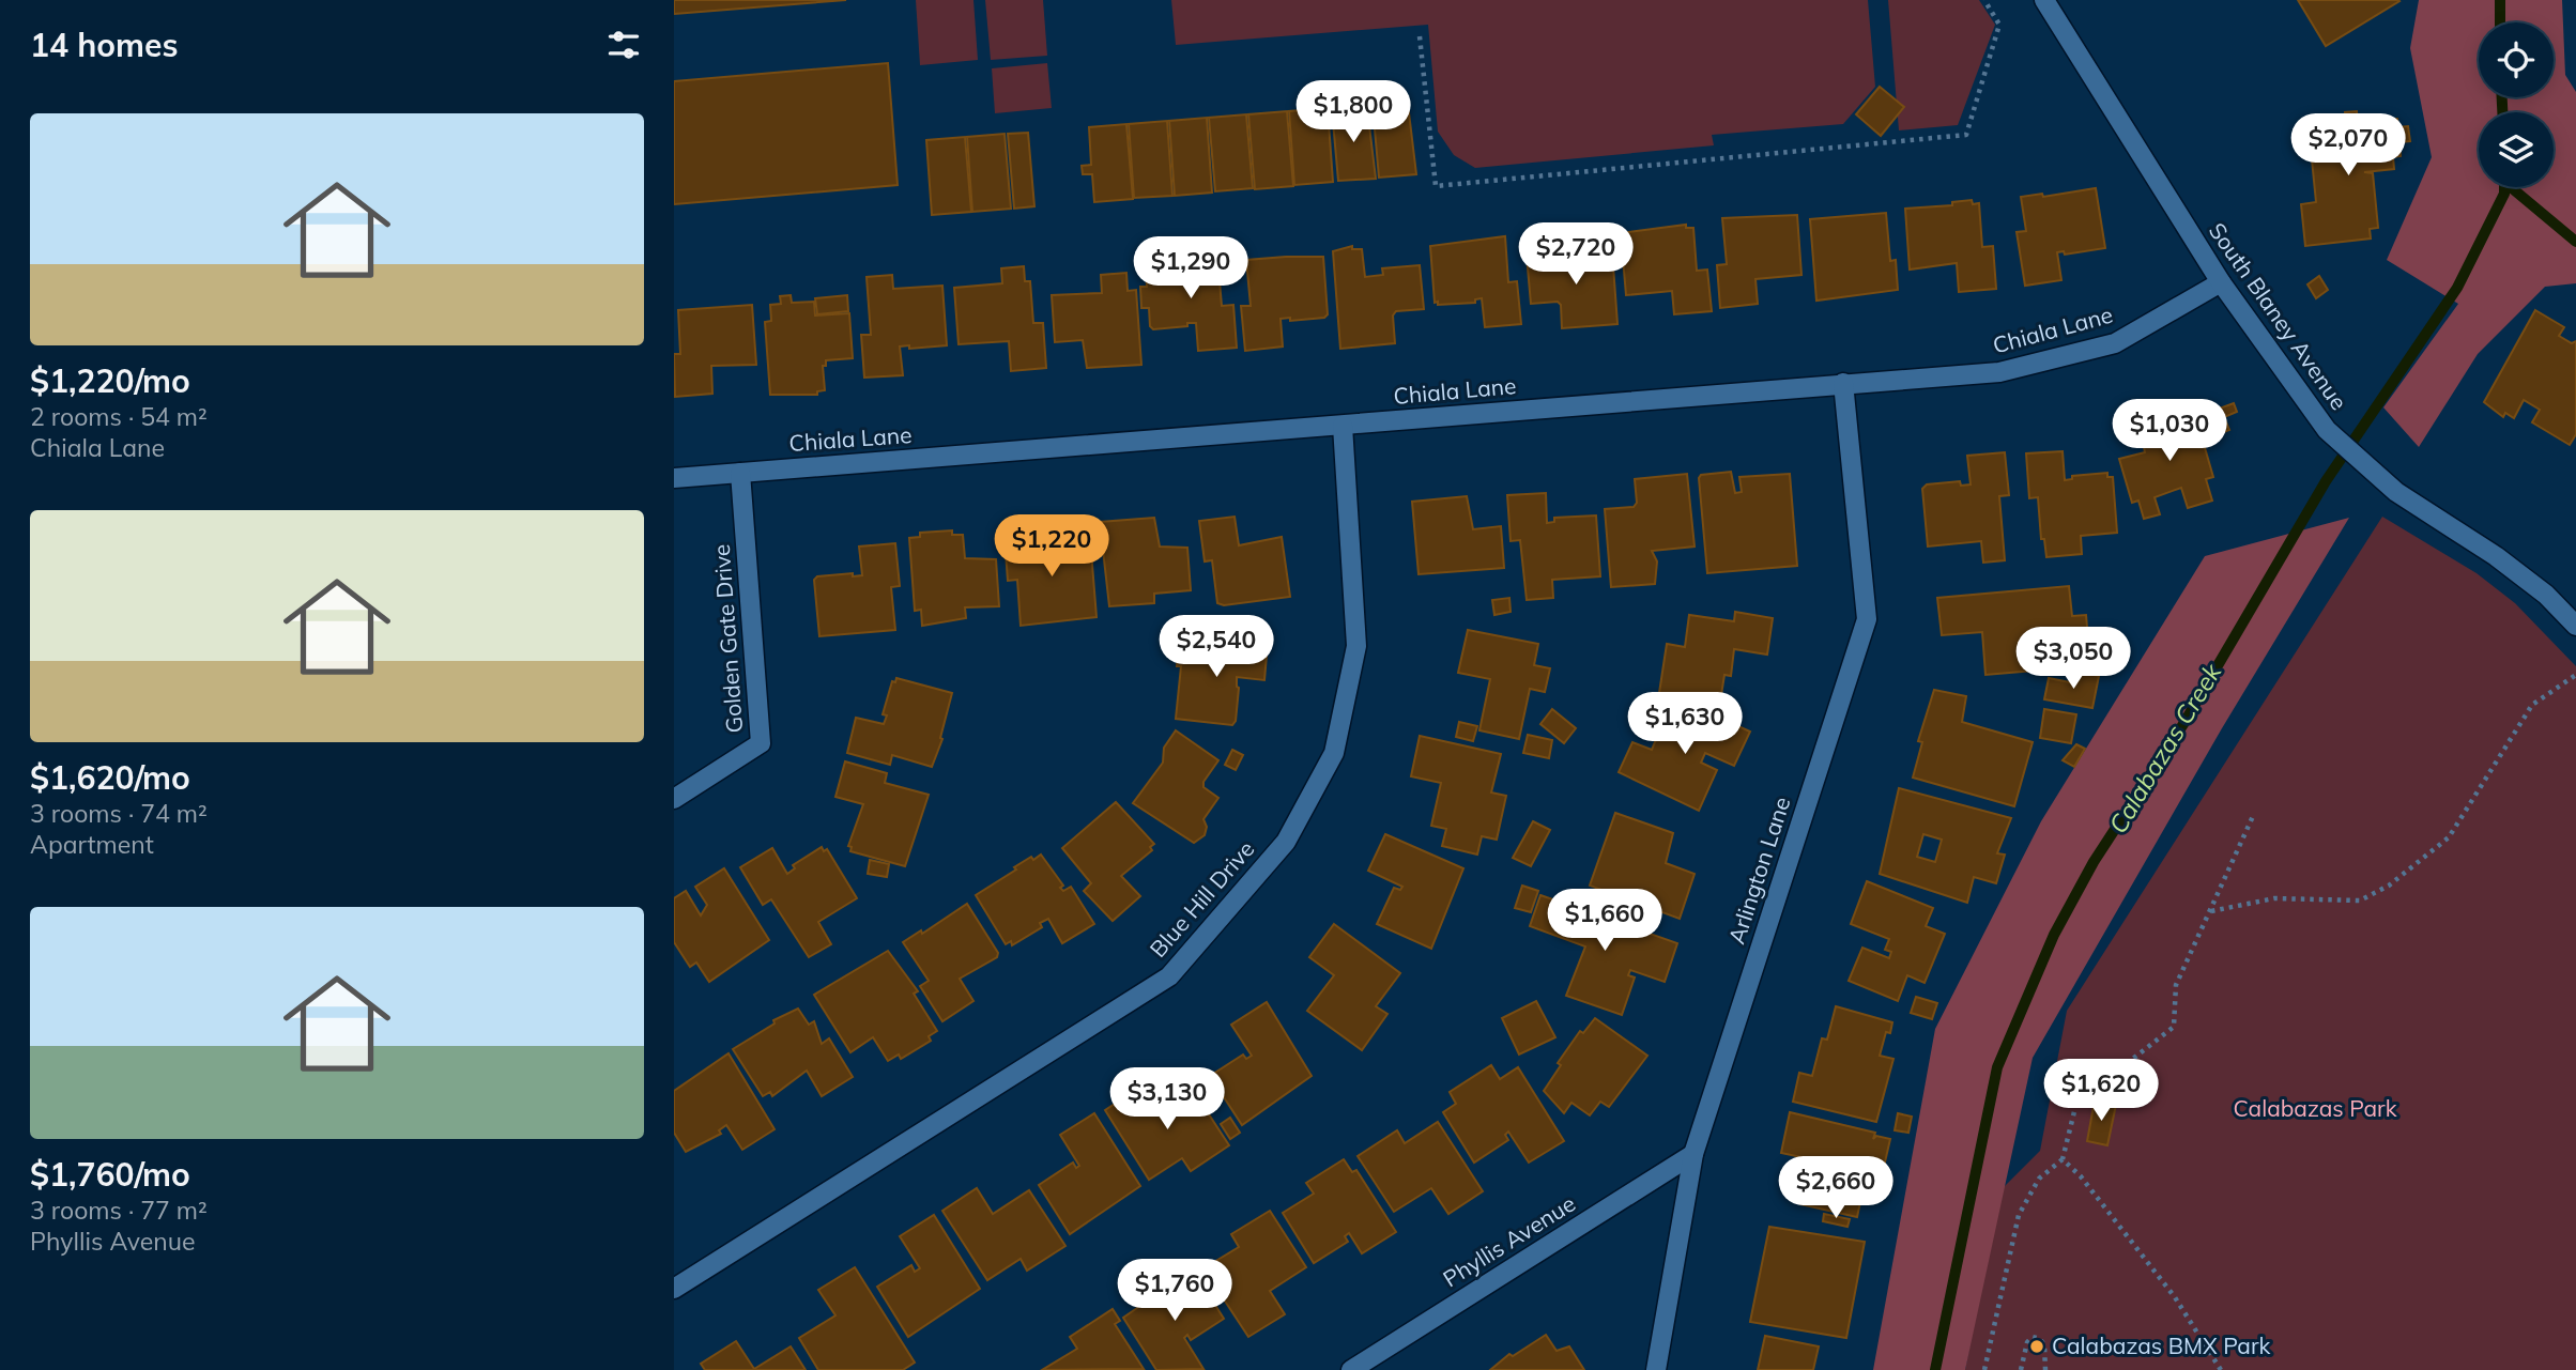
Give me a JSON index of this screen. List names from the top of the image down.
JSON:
{
  "streets": {
    "street": [
      "South Blaney Avenue",
      "Chiala Lane",
      "Golden Gate Drive",
      "Arlington Lane",
      "Blue Hill Drive",
      "Phyllis Avenue"
    ]
  },
  "crossings": [
    ["South Blaney Avenue", "Chiala Lane"],
    ["Chiala Lane", "Golden Gate Drive"],
    ["Chiala Lane", "Arlington Lane"],
    ["Chiala Lane", "Blue Hill Drive"],
    ["Arlington Lane", "Phyllis Avenue"]
  ],
  "water": ["Calabazas Creek"],
  "parks": ["Calabazas Park"],
  "places": ["Calabazas BMX Park"],
  "page": {
    "heading": "14 homes",
    "price": [
      "$1,800",
      "$2,070",
      "$2,720",
      "$1,290",
      "$1,030",
      "$1,220",
      "$2,540",
      "$3,050",
      "$1,630",
      "$1,660",
      "$1,620",
      "$3,130",
      "$2,660",
      "$1,760"
    ],
    "list": [
      {
        "name": "$1,220/mo",
        "note": "2 rooms · 54 m² · Chiala Lane"
      },
      {
        "name": "$1,620/mo",
        "note": "3 rooms · 74 m² · Apartment"
      },
      {
        "name": "$1,760/mo",
        "note": "3 rooms · 77 m² · Phyllis Avenue"
      }
    ]
  }
}
